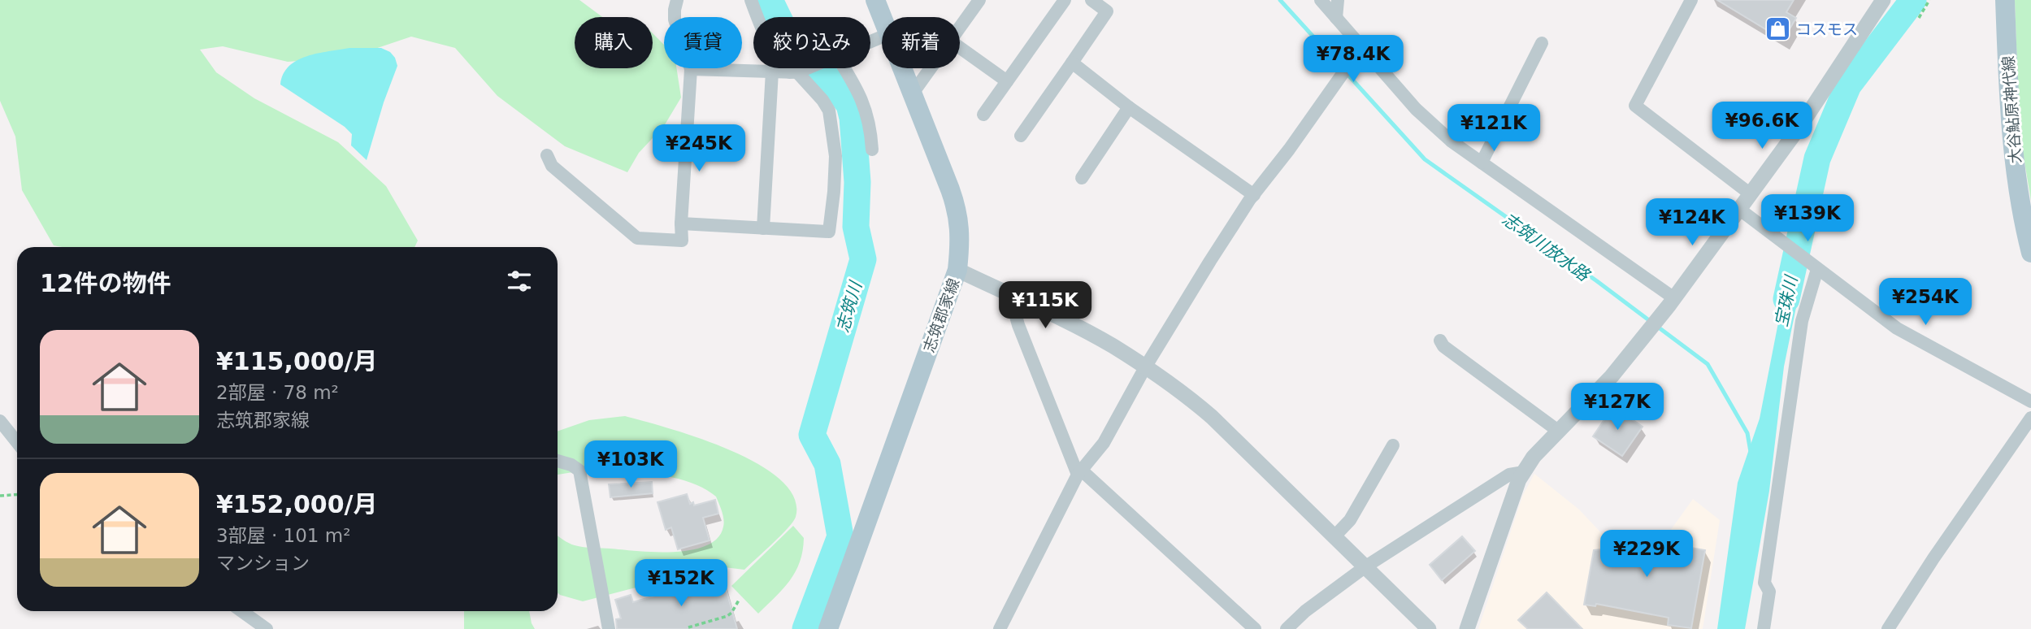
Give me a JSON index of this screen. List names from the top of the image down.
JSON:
{
  "streets": {
    "main road": ["大谷鮎原神代線", "志筑郡家線"]
  },
  "water": ["志筑川放水路", "宝珠川", "志筑川"],
  "places": {
    "shop": ["コスモス"]
  },
  "page": {
    "chip": [
      "購入",
      "賃貸",
      "絞り込み",
      "新着"
    ],
    "price": [
      "¥78.4K",
      "¥96.6K",
      "¥121K",
      "¥245K",
      "¥139K",
      "¥124K",
      "¥254K",
      "¥115K",
      "¥127K",
      "¥103K",
      "¥229K",
      "¥152K"
    ],
    "heading": "12件の物件",
    "list": [
      {
        "name": "¥115,000/月",
        "note": "2部屋 · 78 m² · 志筑郡家線"
      },
      {
        "name": "¥152,000/月",
        "note": "3部屋 · 101 m² · マンション"
      }
    ]
  }
}
